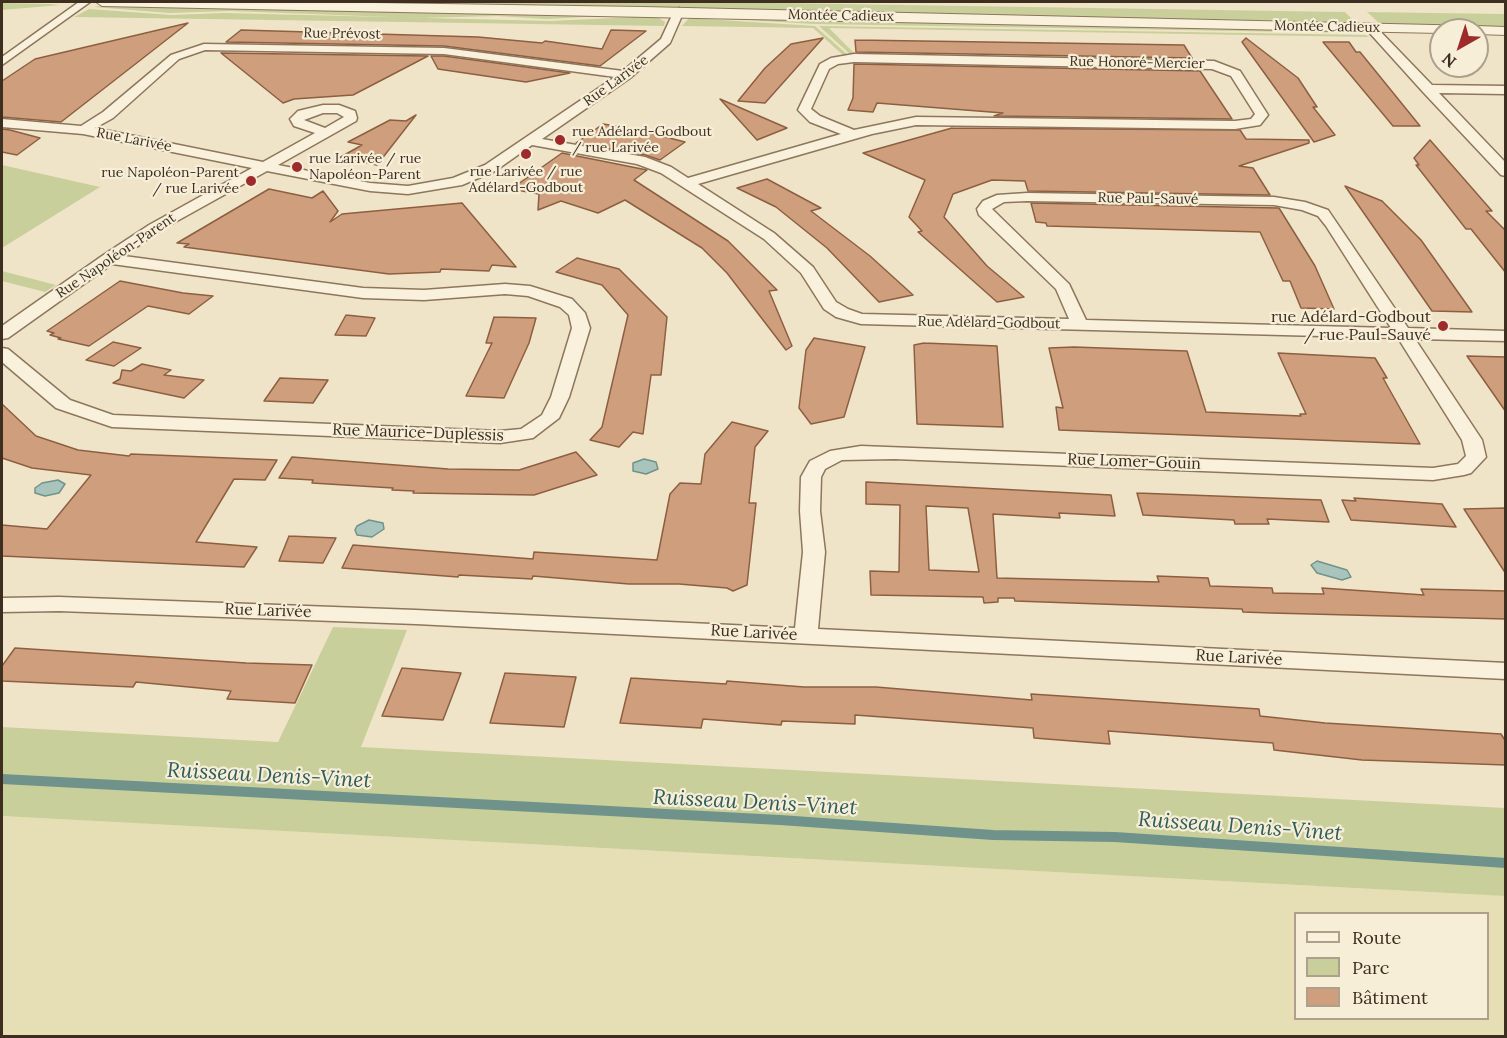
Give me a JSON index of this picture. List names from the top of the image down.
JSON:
{
  "streets": {
    "street": [
      "Montée Cadieux",
      "Rue Prévost",
      "Rue Honoré-Mercier",
      "Rue Larivée",
      "Rue Paul-Sauvé",
      "Rue Napoléon-Parent",
      "Rue Adélard-Godbout",
      "Rue Maurice-Duplessis",
      "Rue Lomer-Gouin"
    ]
  },
  "crossings": [
    ["Montée Cadieux", "Rue Larivée"],
    ["Rue Prévost", "Rue Larivée"],
    ["Rue Honoré-Mercier", "Rue Adélard-Godbout"],
    ["Rue Larivée", "Rue Napoléon-Parent"],
    ["Rue Larivée", "Rue Adélard-Godbout"],
    ["Rue Larivée", "Rue Lomer-Gouin"],
    ["Rue Paul-Sauvé", "Rue Adélard-Godbout"],
    ["Rue Paul-Sauvé", "Rue Lomer-Gouin"],
    ["Rue Napoléon-Parent", "Rue Maurice-Duplessis"],
    ["Rue Adélard-Godbout", "Rue Lomer-Gouin"]
  ],
  "water": ["Ruisseau Denis-Vinet"],
  "places": [
    "rue Adélard-Godbout / rue Larivée",
    "rue Larivée / rue Adélard-Godbout",
    "rue Larivée / rue Napoléon-Parent",
    "rue Napoléon-Parent / rue Larivée",
    "rue Adélard-Godbout / rue Paul-Sauvé"
  ],
  "legend": ["Route", "Parc", "Bâtiment"],
  "north": "bottom left"
}
